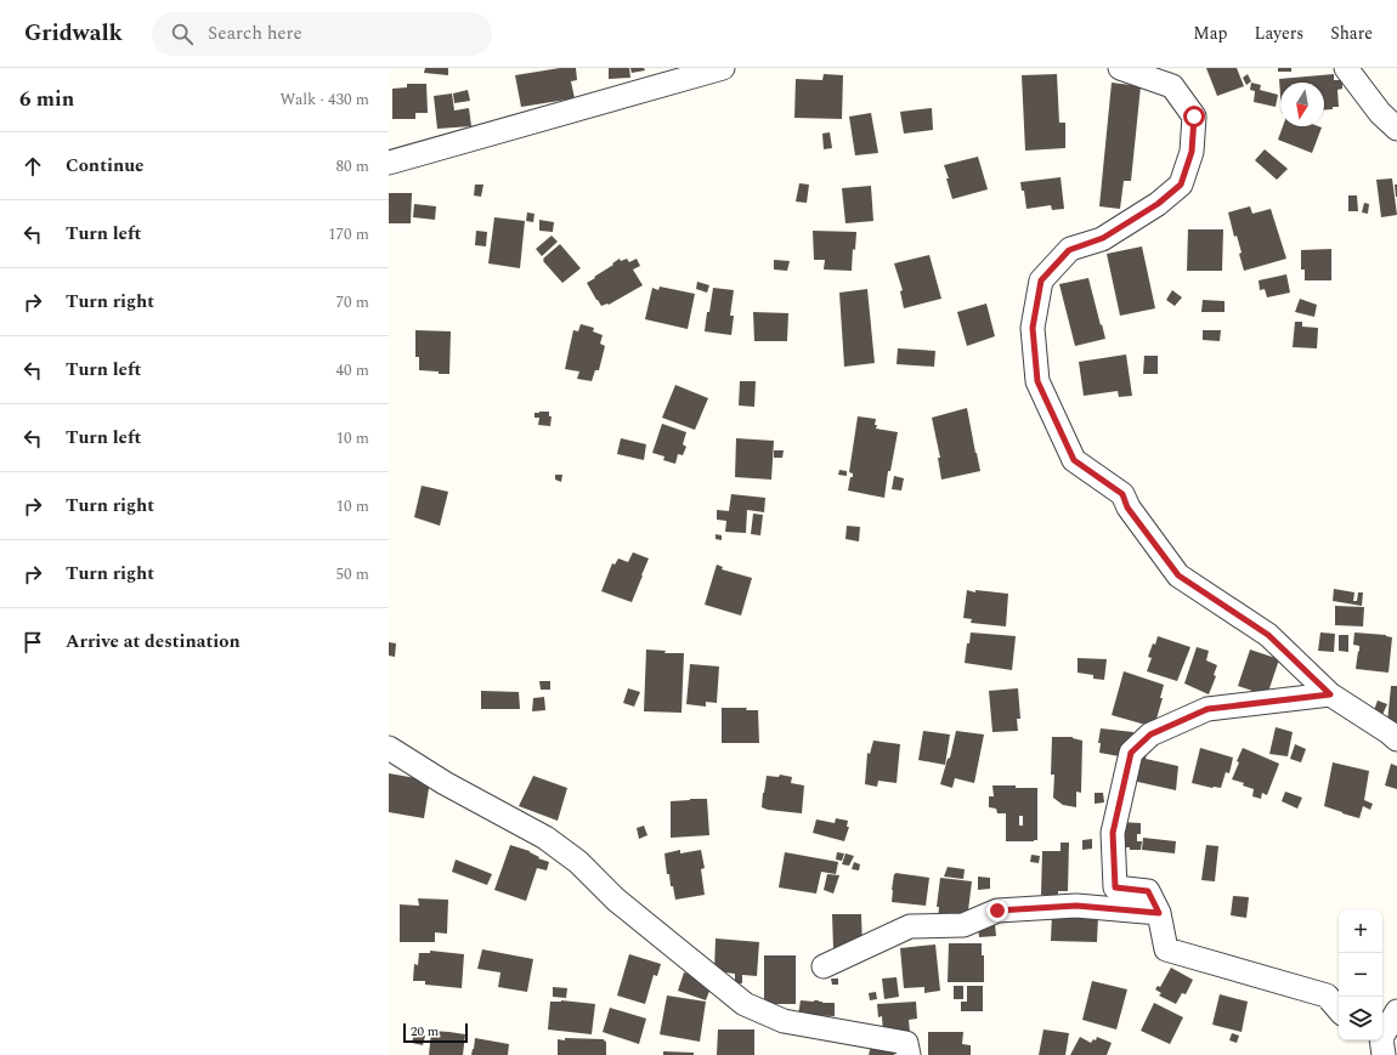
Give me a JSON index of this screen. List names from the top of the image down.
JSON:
{
  "scale_bar": "20 m",
  "north": "bottom",
  "page": {
    "header": "Gridwalk",
    "search": "Search here",
    "nav": ["Map", "Layers", "Share"],
    "heading": ["6 min", "Walk · 430 m"],
    "list": [
      ["Continue", "80 m"],
      ["Turn left", "170 m"],
      ["Turn right", "70 m"],
      ["Turn left", "40 m"],
      ["Turn left", "10 m"],
      ["Turn right", "10 m"],
      ["Turn right", "50 m"],
      "Arrive at destination"
    ],
    "map_buttons": ["+", "−"],
    "scale": "20 m"
  }
}
